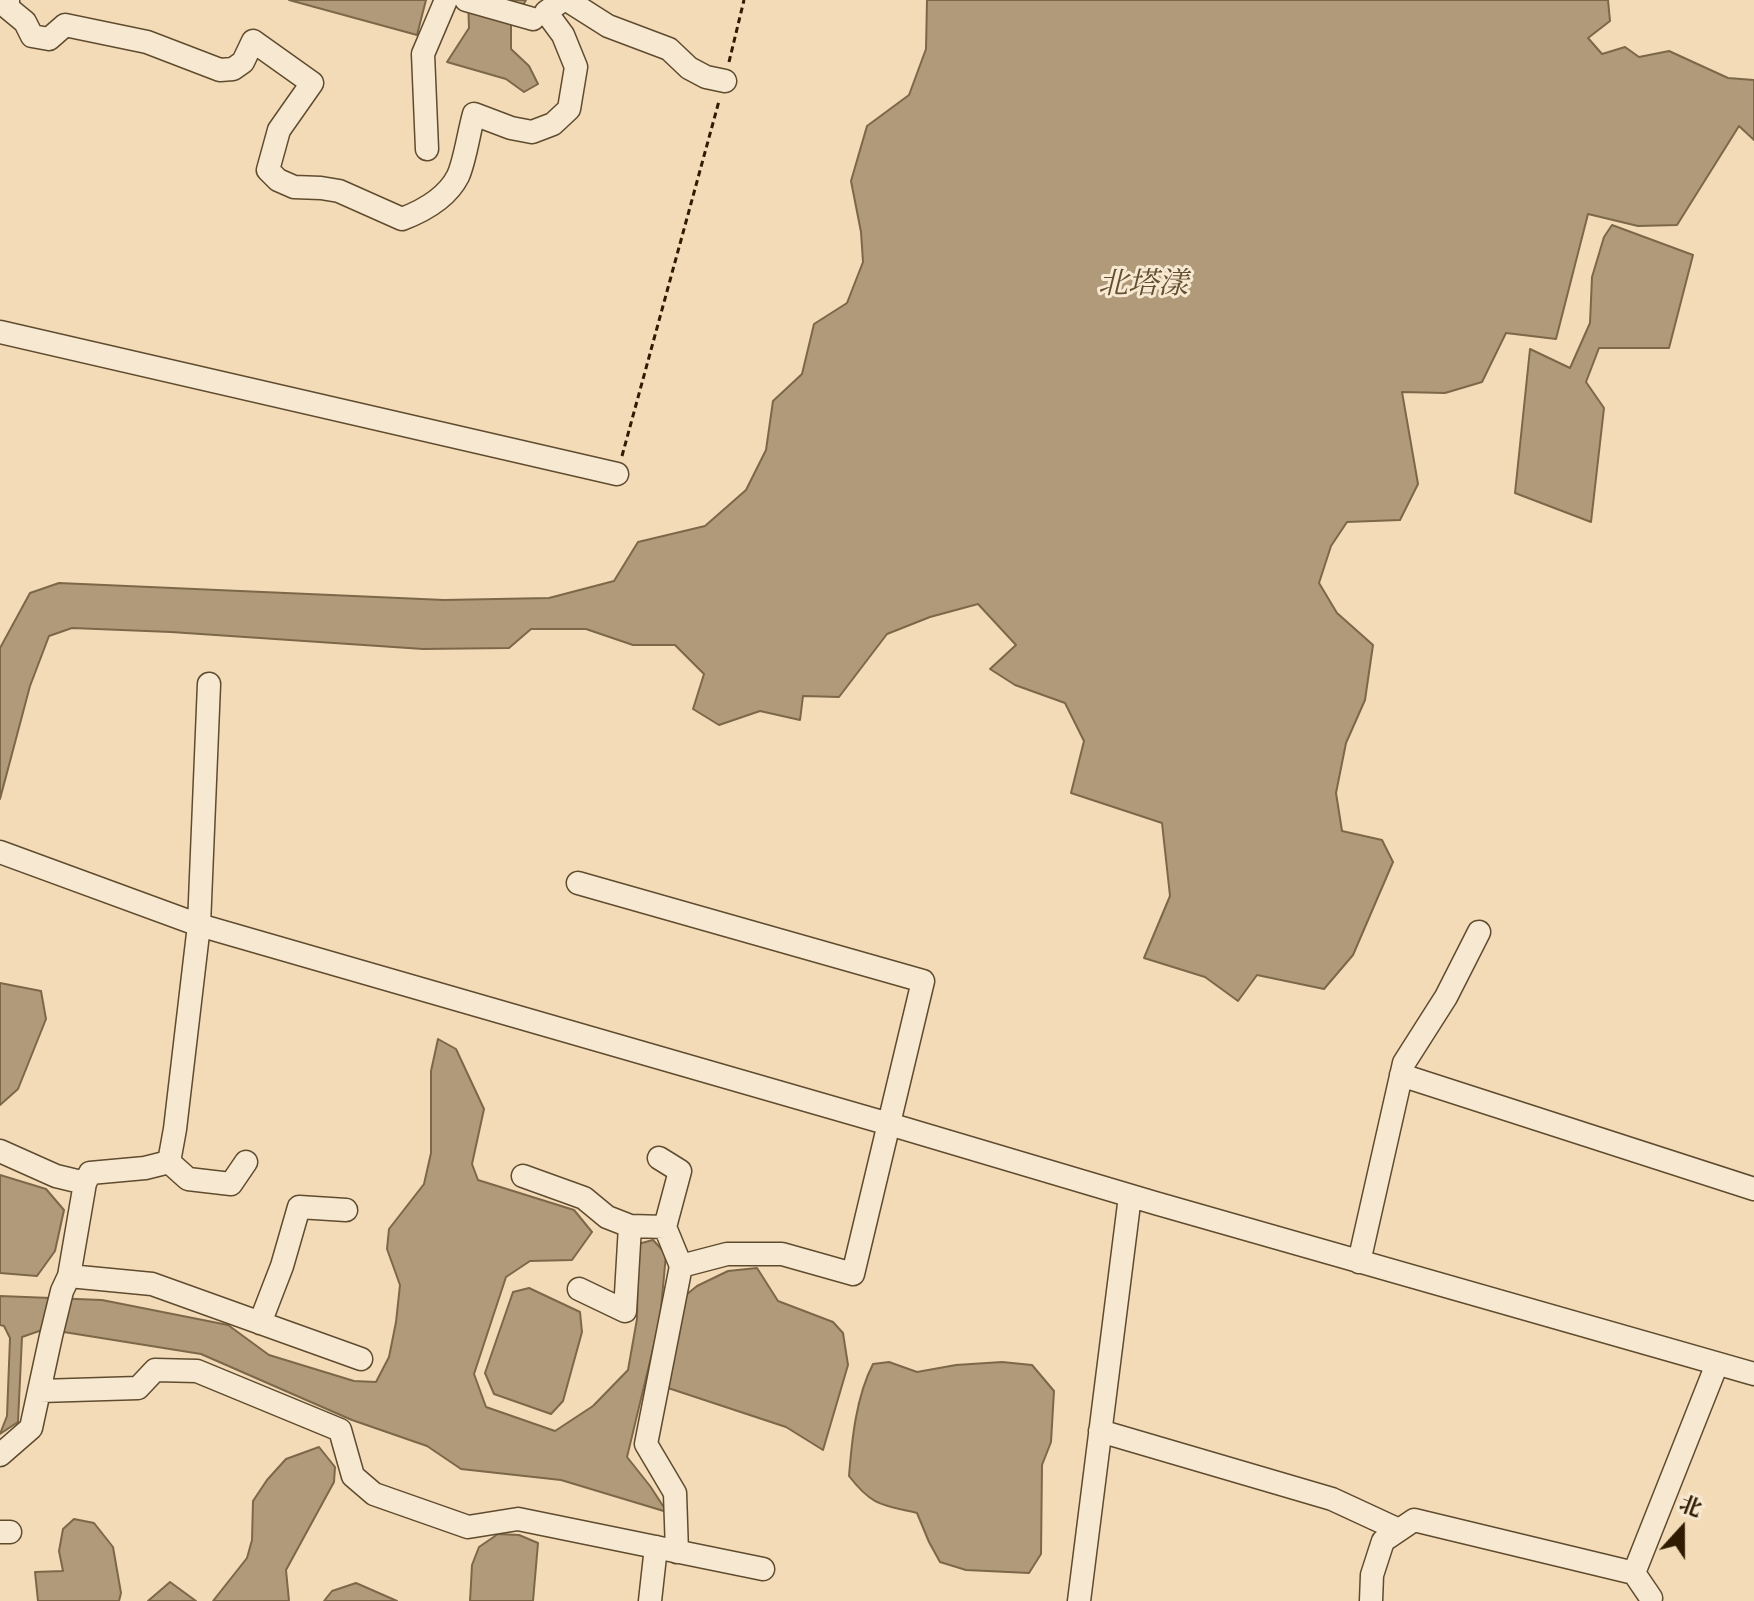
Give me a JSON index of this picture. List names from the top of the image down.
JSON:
{
  "water": ["北塔漾"],
  "north": "top"
}
